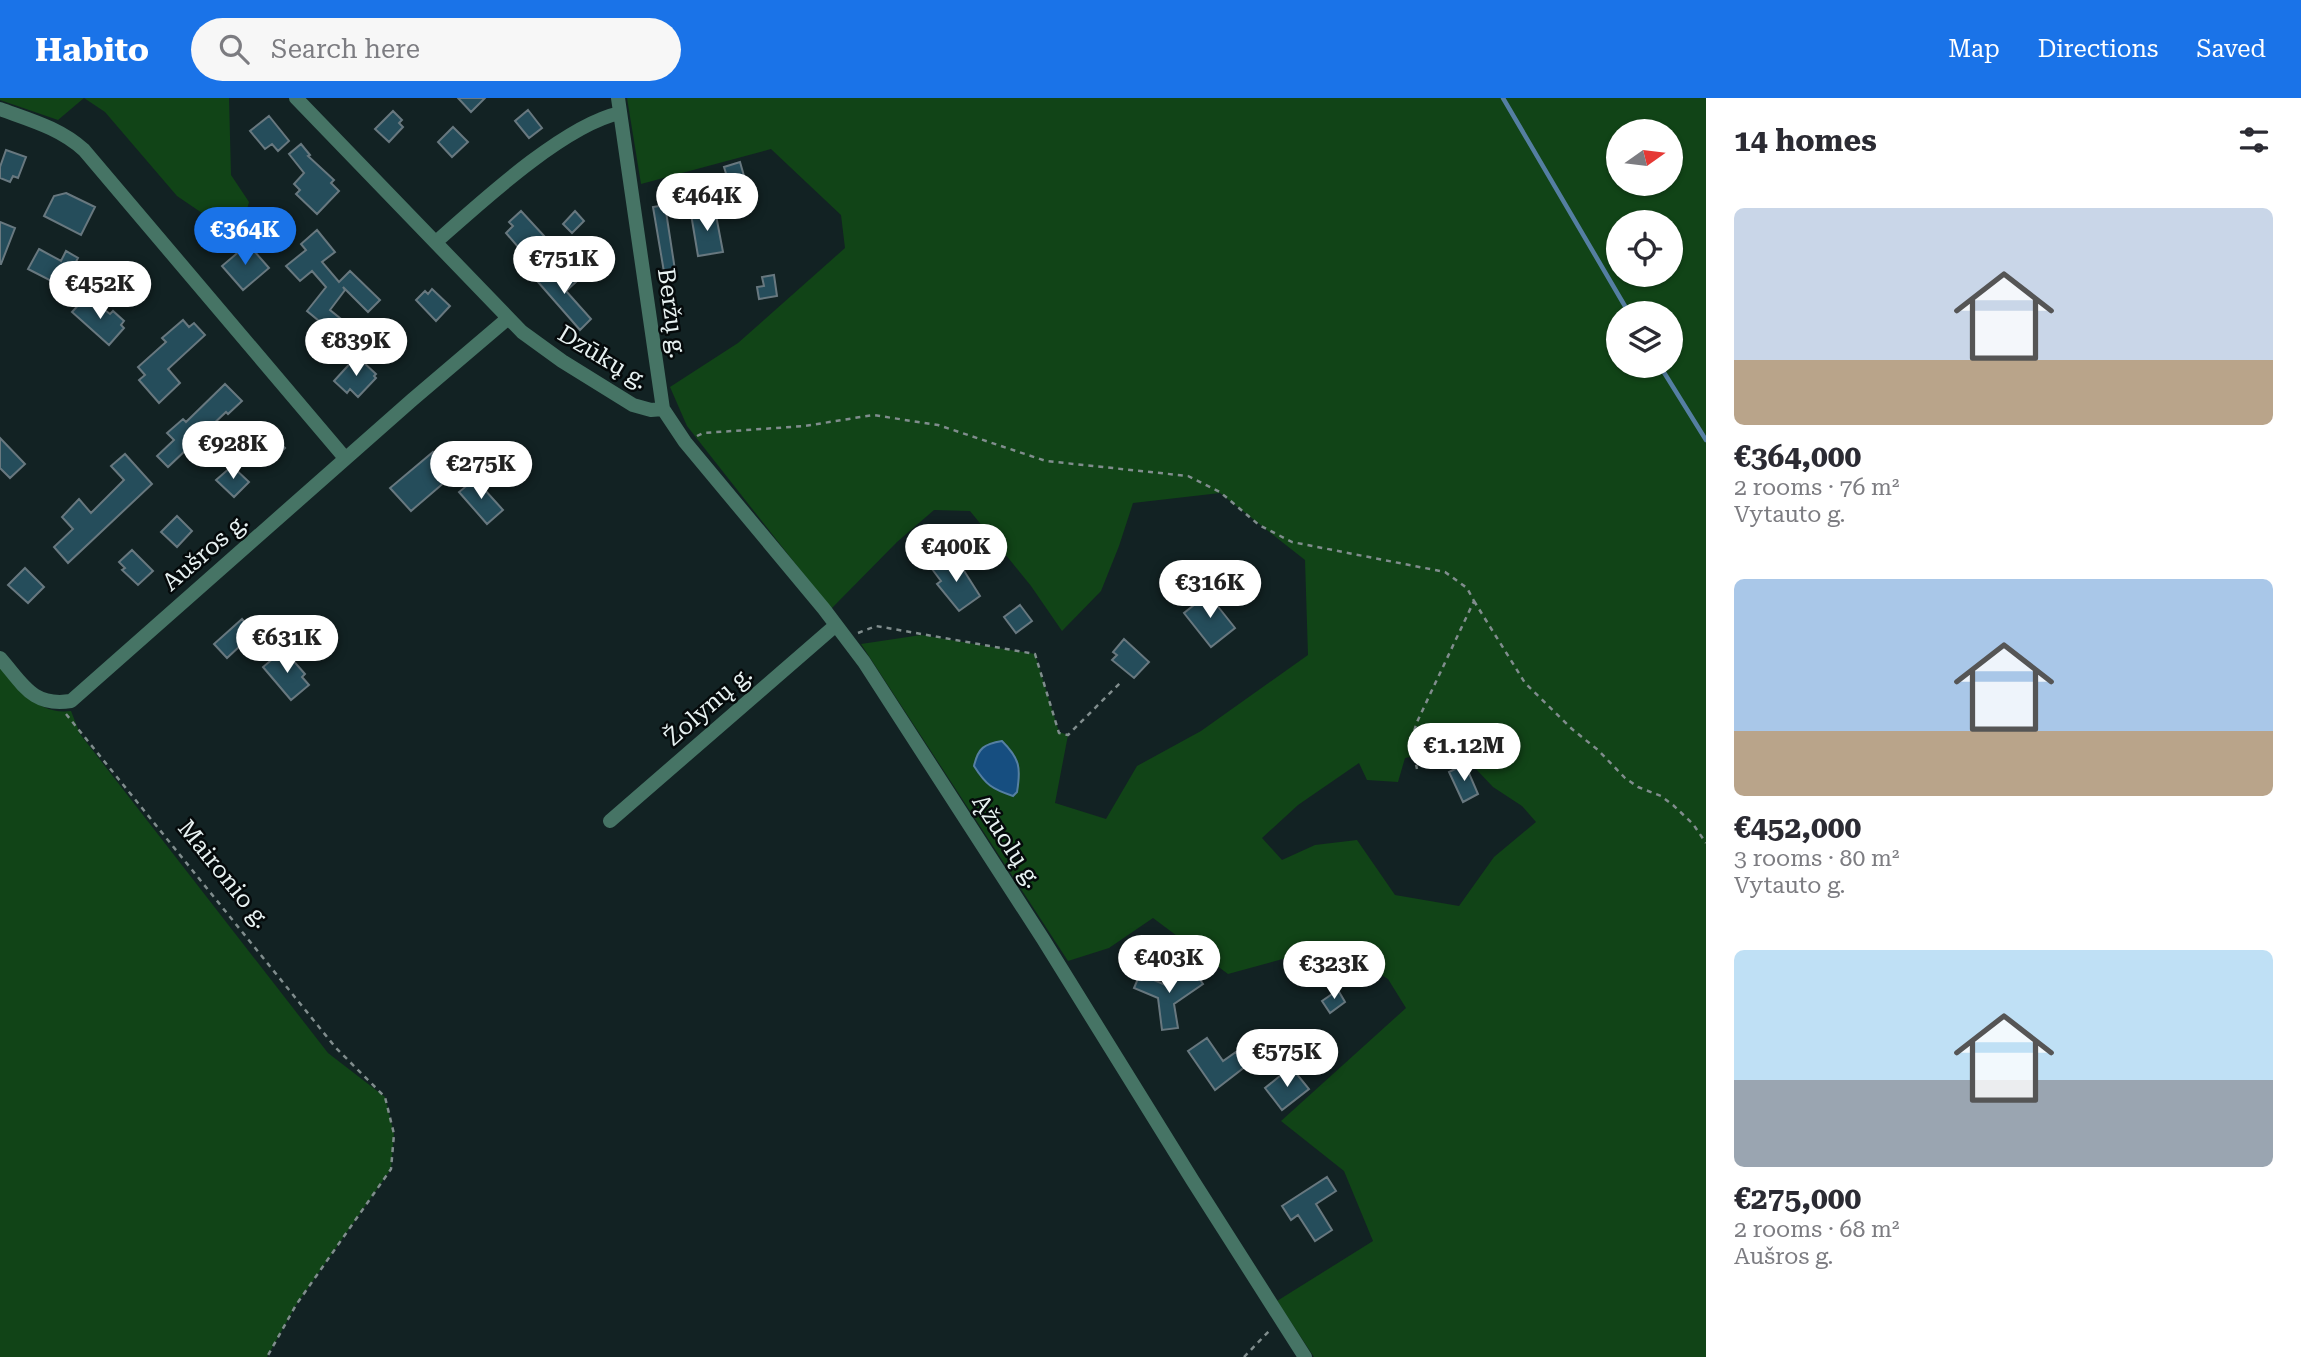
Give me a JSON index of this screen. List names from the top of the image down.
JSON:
{
  "streets": {
    "street": [
      "Beržų g.",
      "Dzūkų g.",
      "Aušros g.",
      "Žolynų g.",
      "Ąžuolų g."
    ],
    "path": ["Maironio g."]
  },
  "crossings": [
    ["Beržų g.", "Dzūkų g."],
    ["Beržų g.", "Ąžuolų g."],
    ["Dzūkų g.", "Aušros g."],
    ["Dzūkų g.", "Ąžuolų g."],
    ["Aušros g.", "Maironio g."],
    ["Žolynų g.", "Ąžuolų g."]
  ],
  "north": "right",
  "page": {
    "header": "Habito",
    "search": "Search here",
    "nav": ["Map", "Directions", "Saved"],
    "heading": "14 homes",
    "price": [
      "€464K",
      "€364K",
      "€751K",
      "€452K",
      "€839K",
      "€928K",
      "€275K",
      "€400K",
      "€316K",
      "€631K",
      "€1.12M",
      "€403K",
      "€323K",
      "€575K"
    ],
    "list": [
      {
        "name": "€364,000",
        "note": "2 rooms · 76 m² · Vytauto g."
      },
      {
        "name": "€452,000",
        "note": "3 rooms · 80 m² · Vytauto g."
      },
      {
        "name": "€275,000",
        "note": "2 rooms · 68 m² · Aušros g."
      }
    ]
  }
}
